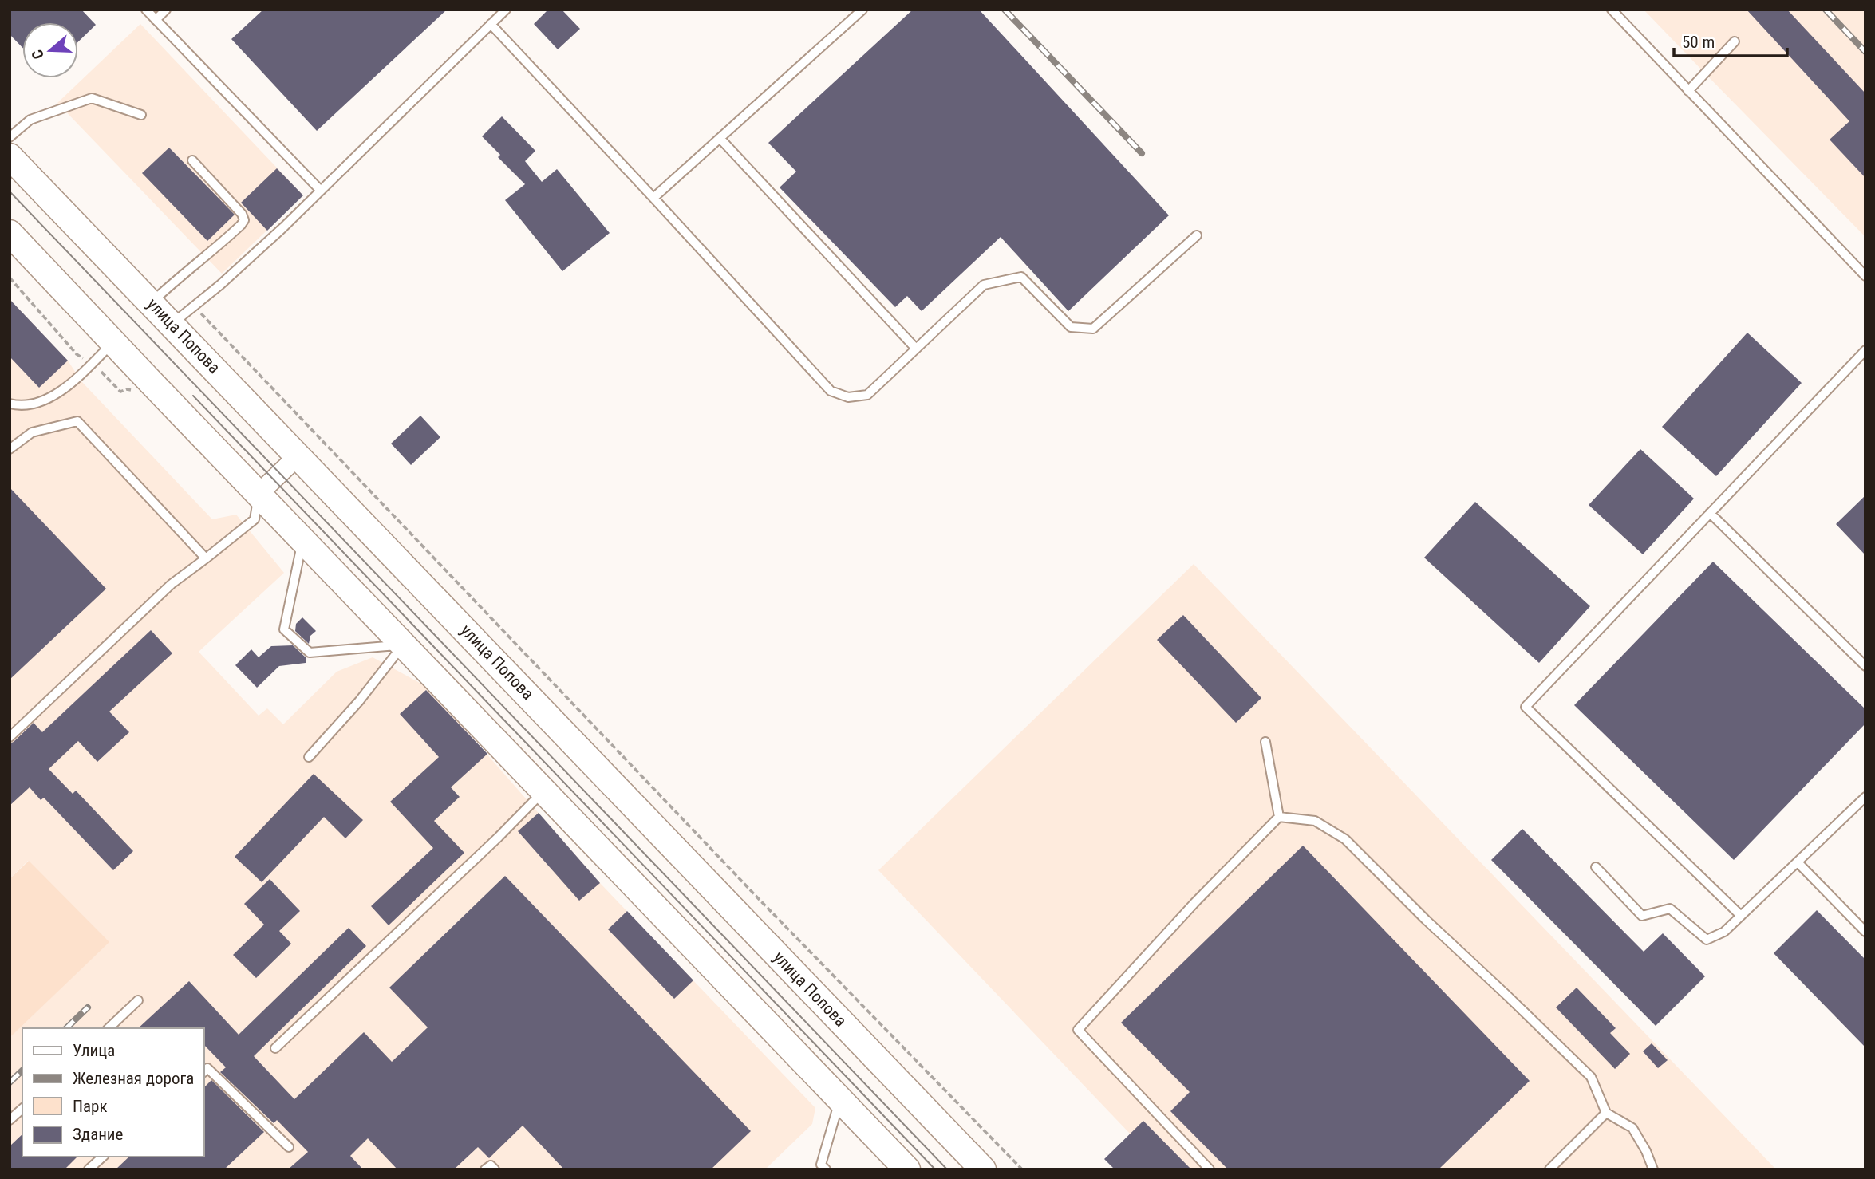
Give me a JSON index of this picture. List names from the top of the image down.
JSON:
{
  "streets": {
    "main road": ["улица Попова"]
  },
  "legend": [
    "Улица",
    "Железная дорога",
    "Парк",
    "Здание"
  ],
  "scale_bar": "50 m",
  "north": "left"
}
